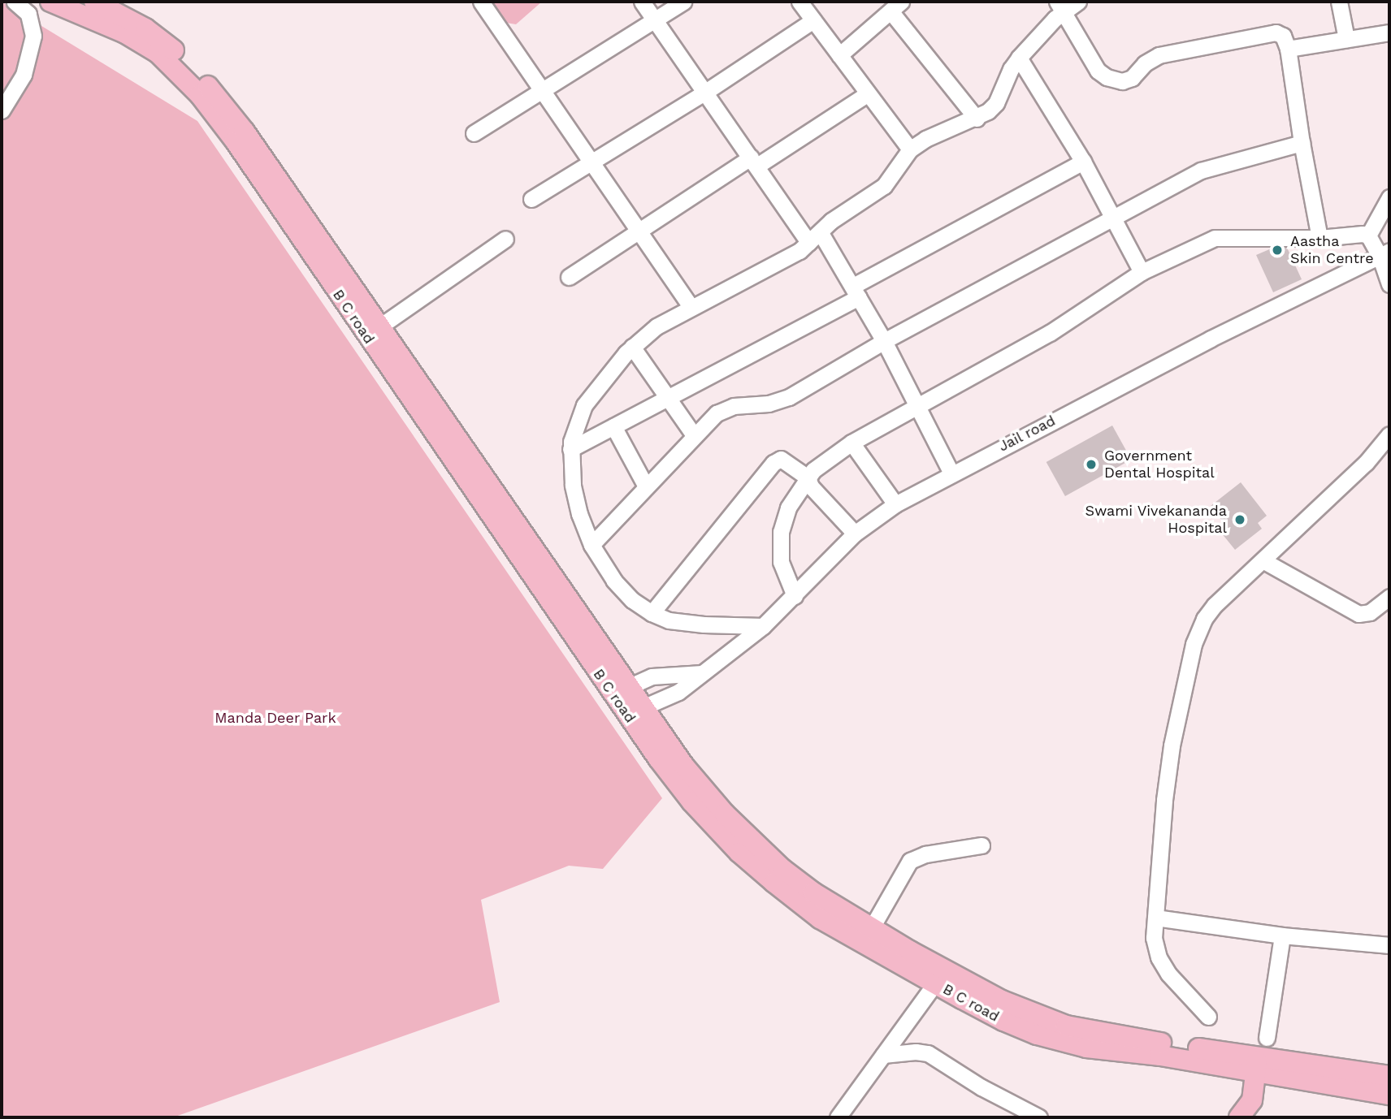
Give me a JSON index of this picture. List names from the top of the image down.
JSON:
{
  "streets": {
    "main road": ["B C road"],
    "street": ["Jail road"]
  },
  "crossings": [
    ["B C road", "Jail road"]
  ],
  "parks": ["Manda Deer Park"],
  "places": ["Aastha Skin Centre", "Government Dental Hospital", "Swami Vivekananda Hospital"]
}
